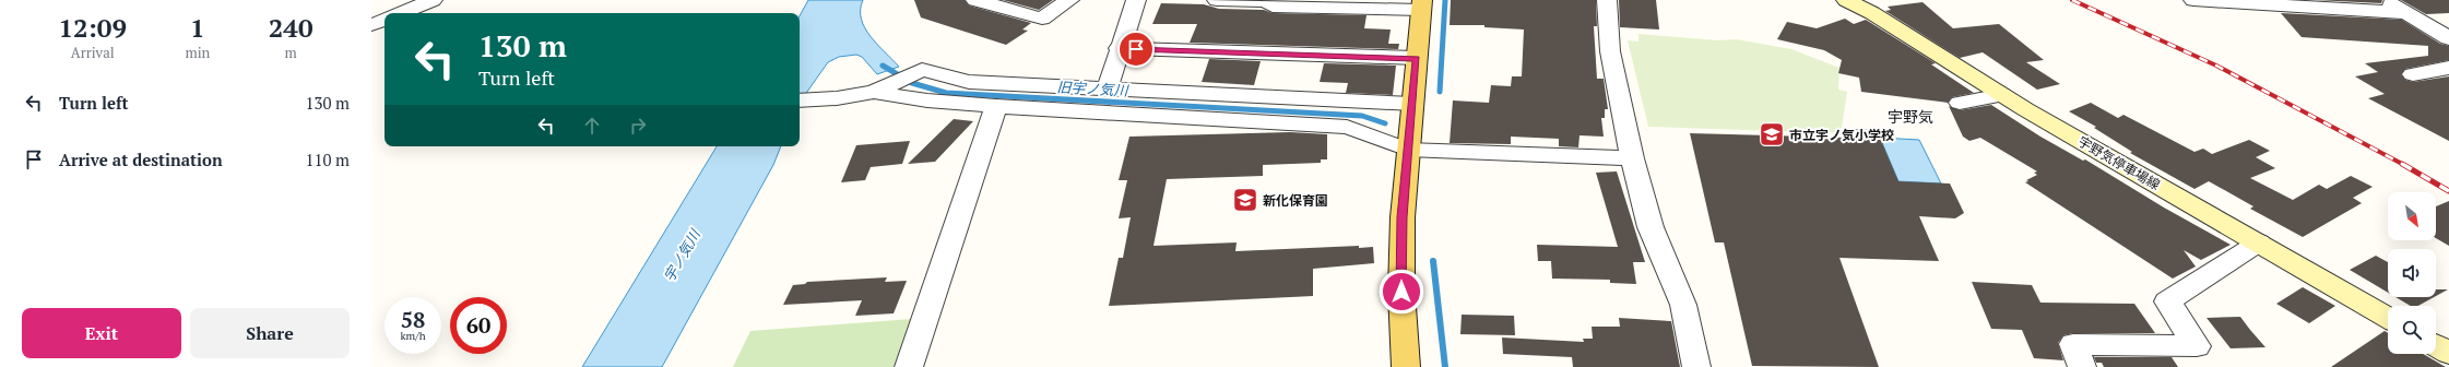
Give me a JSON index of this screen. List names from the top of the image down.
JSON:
{
  "streets": {
    "main road": ["宇野気停車場線"]
  },
  "districts": ["宇野気"],
  "water": ["旧宇ノ気川", "宇ノ気川"],
  "places": {
    "school or university": ["市立宇ノ気小学校", "新化保育園"]
  },
  "north": "bottom right",
  "page": {
    "eta": [
      "12:09",
      "Arrival",
      "1",
      "min",
      "240",
      "m"
    ],
    "turn": ["130 m", "Turn left"],
    "list": [
      {
        "name": "Turn left",
        "value": "130 m"
      },
      {
        "name": "Arrive at destination",
        "value": "110 m"
      }
    ],
    "speed": "58 km/h",
    "limit": "60",
    "buttons": ["Exit", "Share"]
  }
}
